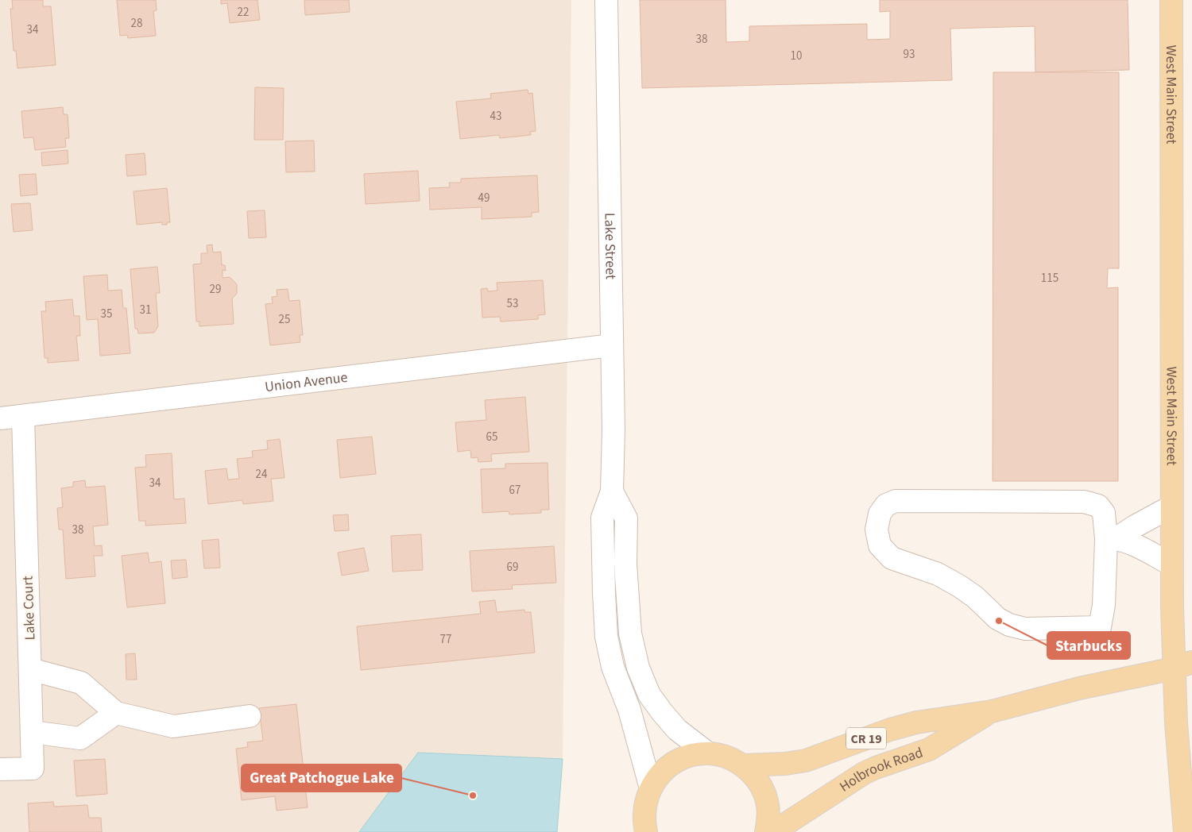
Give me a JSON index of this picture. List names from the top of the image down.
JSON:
{
  "streets": {
    "main road": ["West Main Street", "CR 19", "Holbrook Road"],
    "street": ["Lake Street", "Union Avenue", "Lake Court"]
  },
  "crossings": [
    ["West Main Street", "Holbrook Road"],
    ["Lake Street", "Union Avenue"],
    ["Union Avenue", "Lake Court"]
  ],
  "places": ["Starbucks", "Great Patchogue Lake"],
  "house_numbers": [
    "22",
    "28",
    "34",
    "38",
    "93",
    "10",
    "43",
    "49",
    "115",
    "29",
    "53",
    "31",
    "35",
    "25",
    "65",
    "24",
    "34",
    "67",
    "38",
    "69",
    "77"
  ]
}
